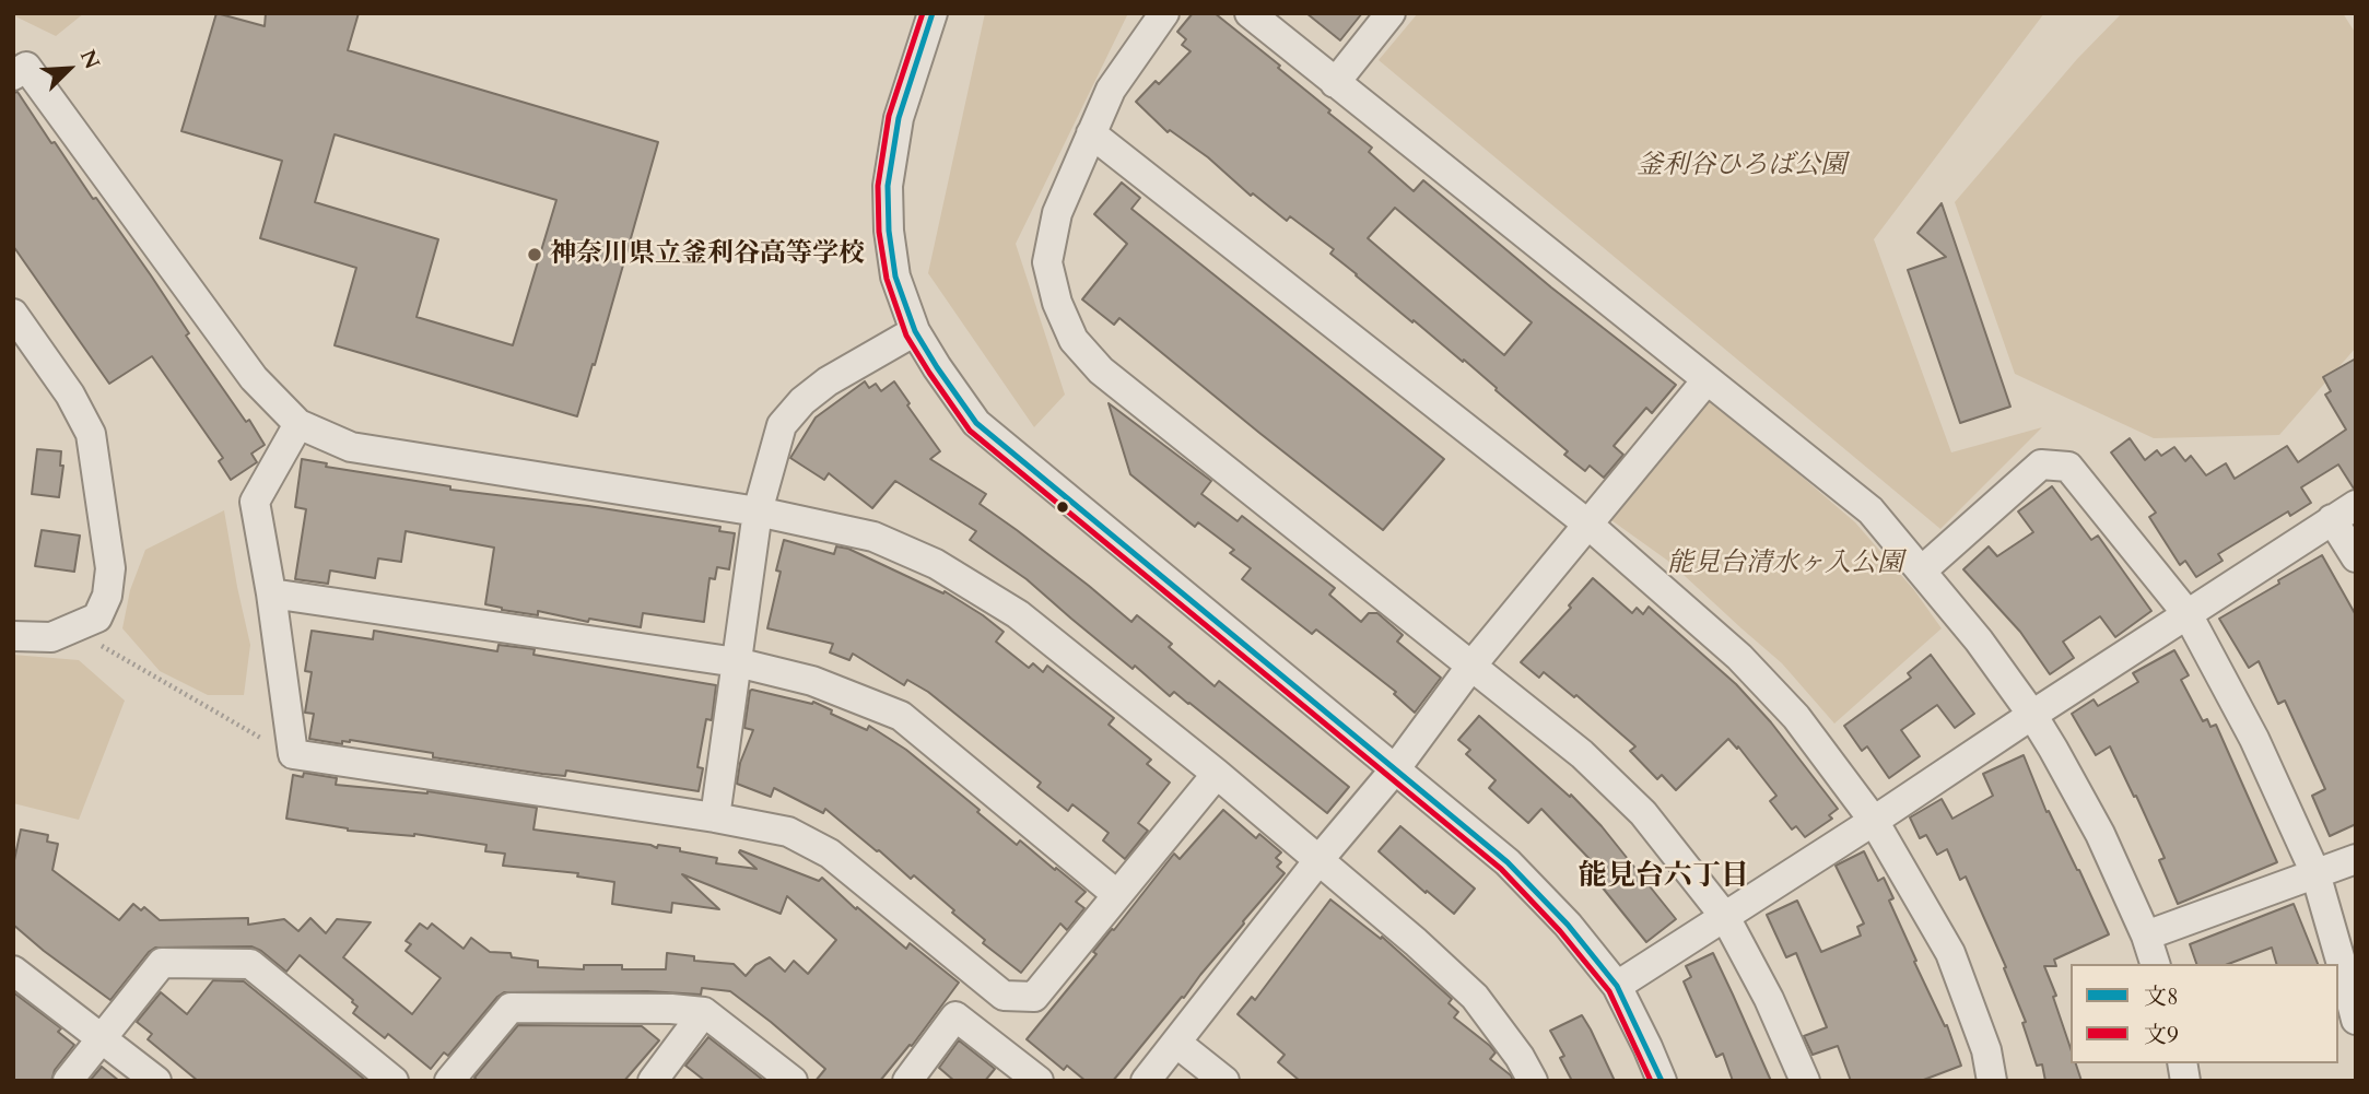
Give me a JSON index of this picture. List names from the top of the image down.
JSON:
{
  "districts": ["能見台六丁目"],
  "parks": ["釜利谷ひろば公園", "能見台清水ヶ入公園"],
  "places": ["神奈川県立釜利谷高等学校"],
  "lines": ["transit line 文8", "transit line 文9"],
  "legend": ["文8", "文9"],
  "north": "top right"
}
